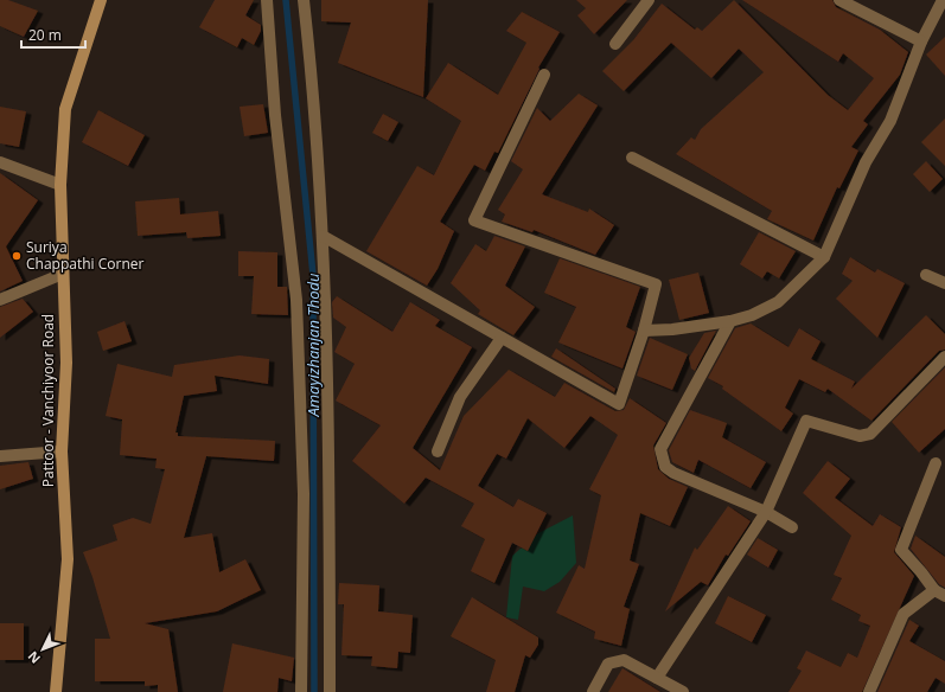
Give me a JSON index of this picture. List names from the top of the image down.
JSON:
{
  "streets": {
    "main road": ["Pattoor - Vanchiyoor Road"]
  },
  "water": ["Amayizhanjan Thodu"],
  "places": ["Suriya Chappathi Corner"],
  "scale_bar": "20 m",
  "north": "bottom left"
}
